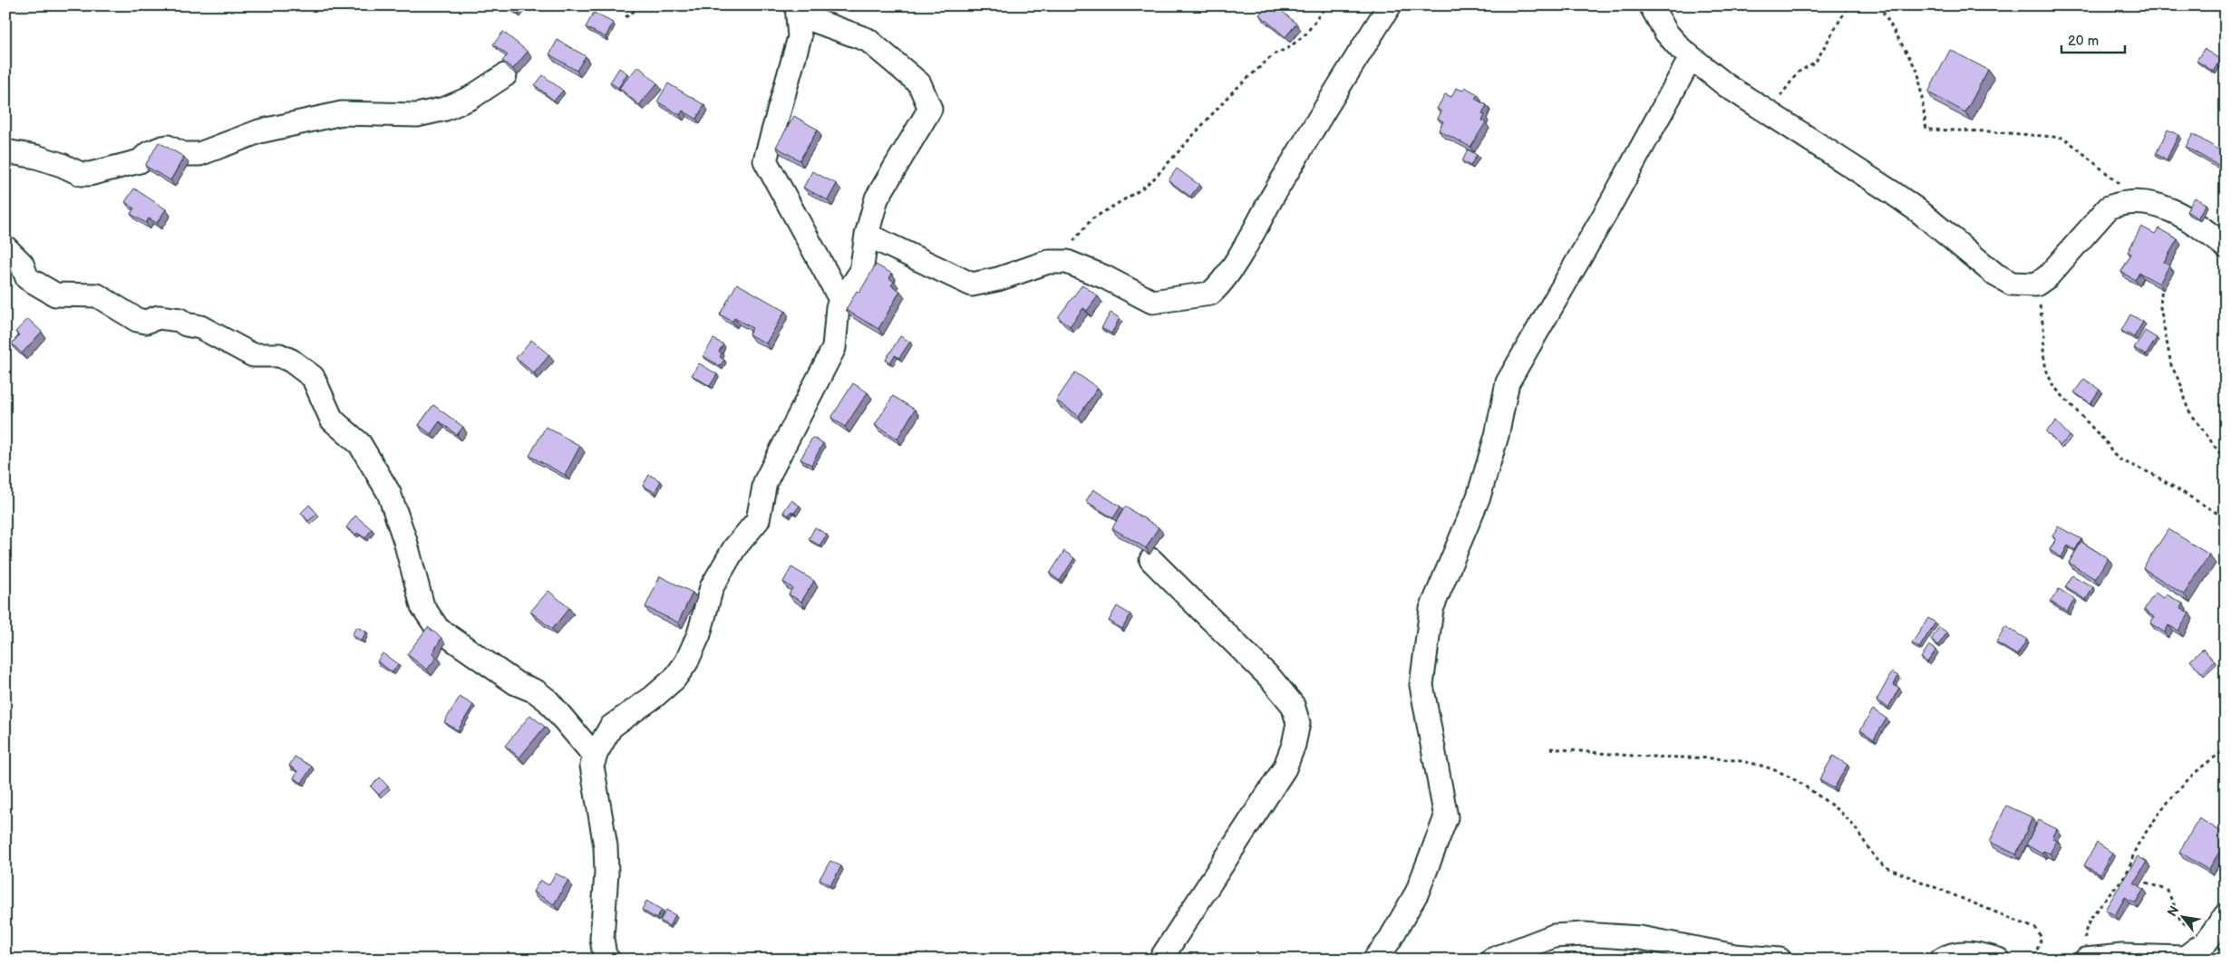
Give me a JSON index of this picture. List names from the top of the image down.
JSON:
{
  "scale_bar": "20 m",
  "north": "top left"
}
